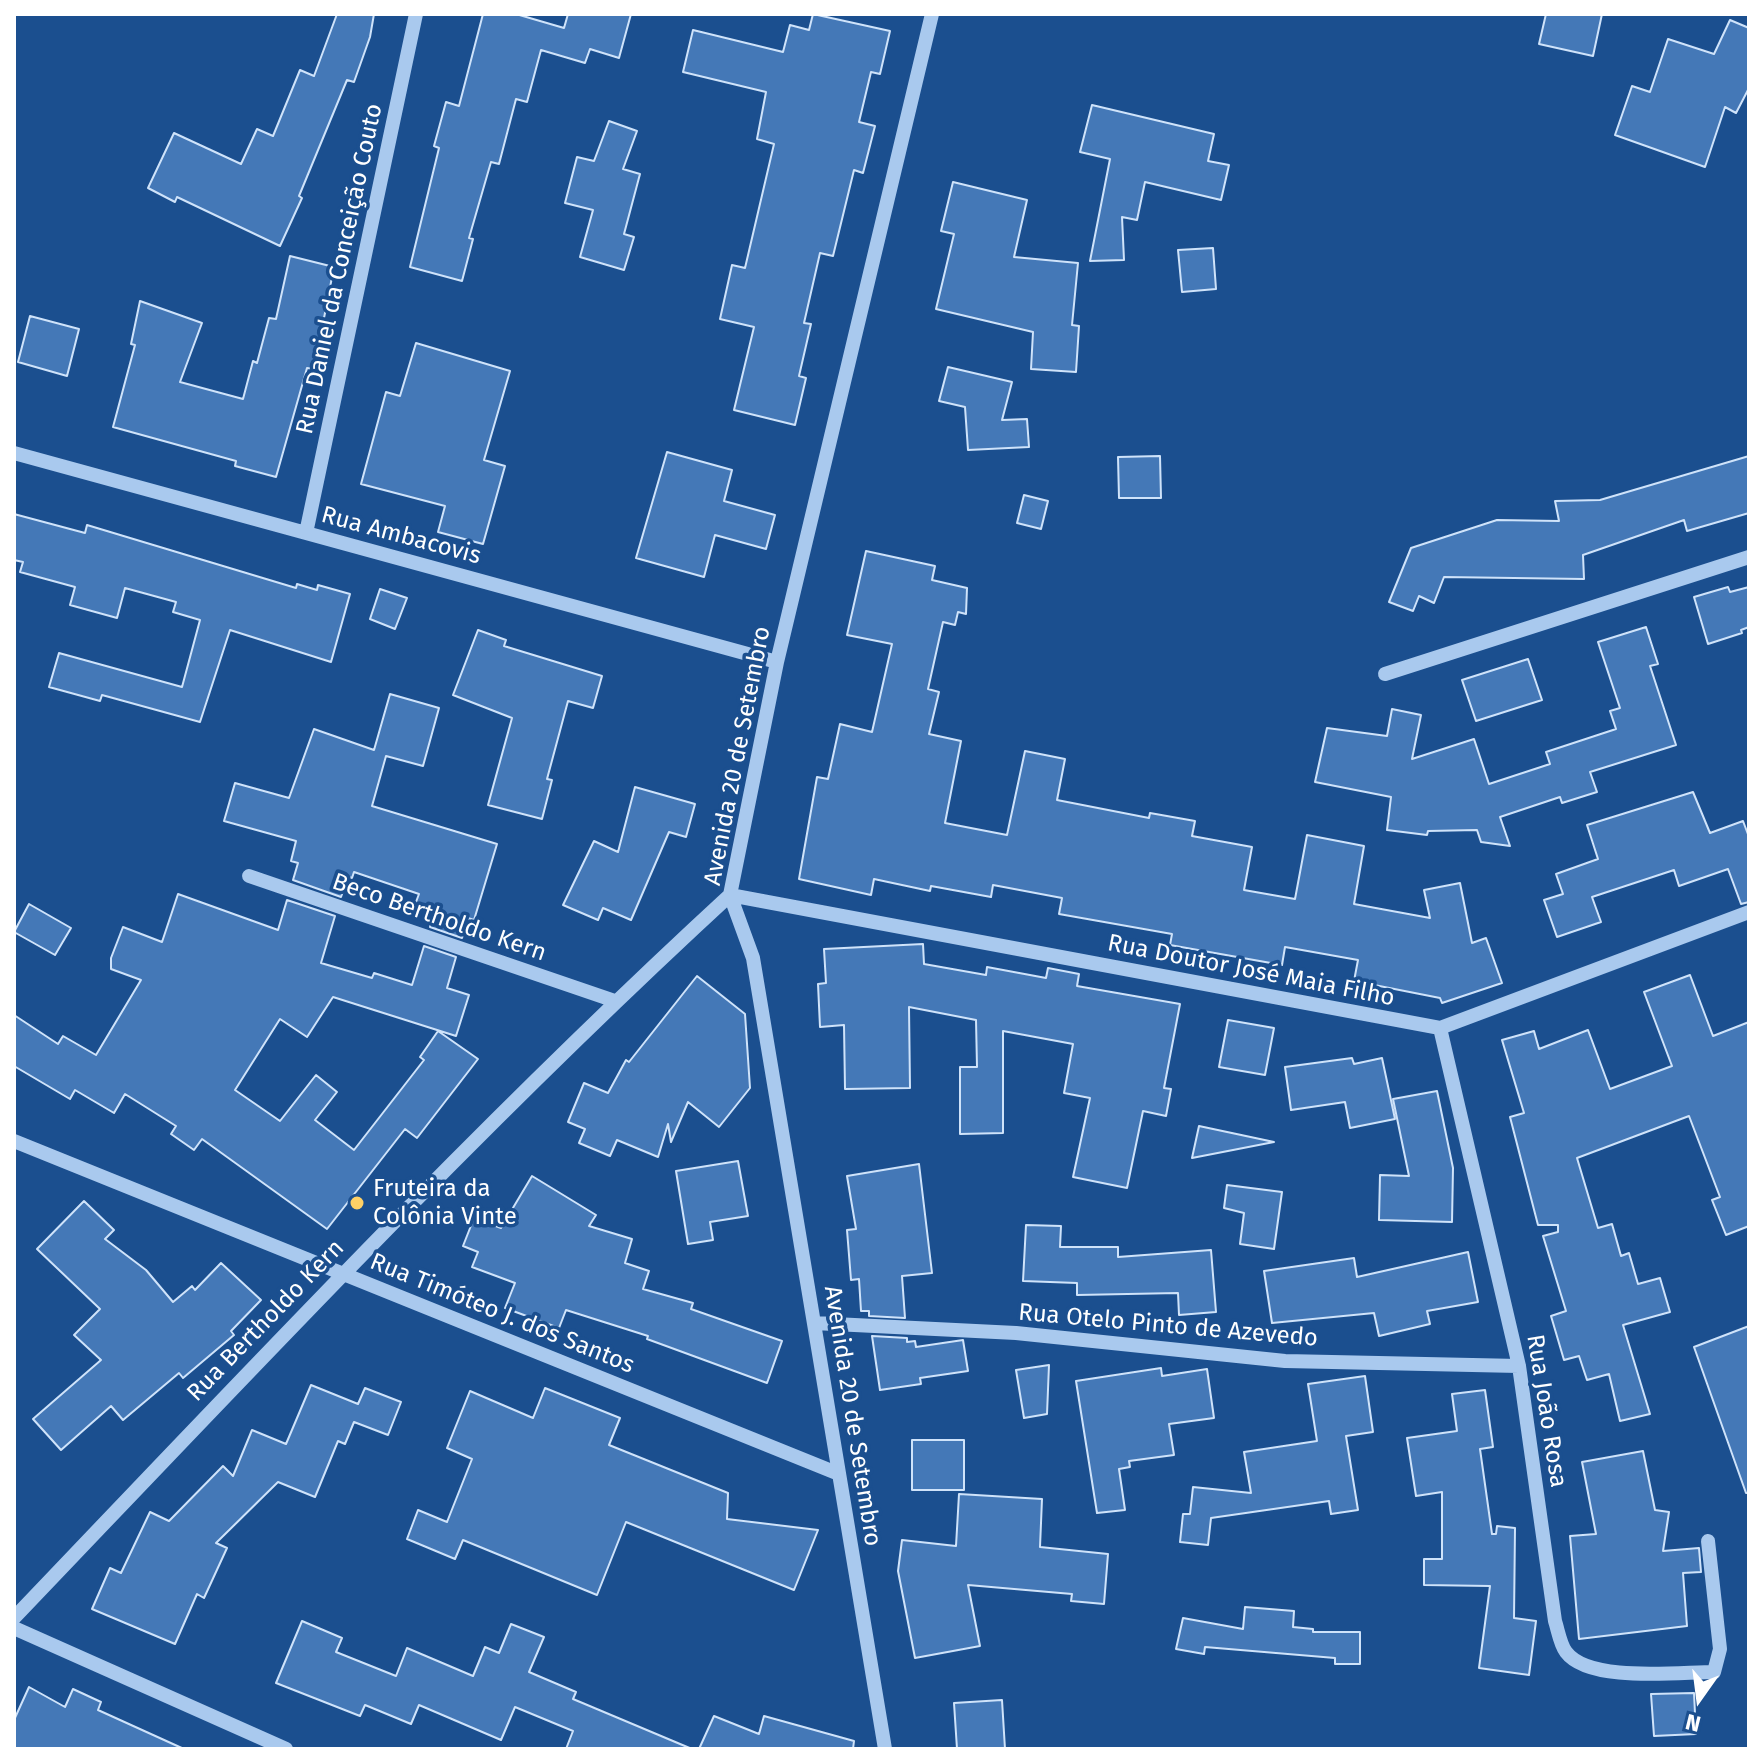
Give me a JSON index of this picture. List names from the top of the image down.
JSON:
{
  "streets": {
    "street": [
      "Rua Daniel da Conceição Couto",
      "Rua Ambacovis",
      "Avenida 20 de Setembro",
      "Beco Bertholdo Kern",
      "Rua Doutor José Maia Filho",
      "Rua Timóteo J. dos Santos",
      "Rua Bertholdo Kern",
      "Rua Otelo Pinto de Azevedo",
      "Rua João Rosa"
    ]
  },
  "crossings": [
    ["Rua Daniel da Conceição Couto", "Rua Ambacovis"],
    ["Rua Ambacovis", "Avenida 20 de Setembro"],
    ["Avenida 20 de Setembro", "Rua Doutor José Maia Filho"],
    ["Avenida 20 de Setembro", "Rua Timóteo J. dos Santos"],
    ["Avenida 20 de Setembro", "Rua Bertholdo Kern"],
    ["Avenida 20 de Setembro", "Rua Otelo Pinto de Azevedo"],
    ["Beco Bertholdo Kern", "Rua Bertholdo Kern"],
    ["Rua Doutor José Maia Filho", "Rua Bertholdo Kern"],
    ["Rua Doutor José Maia Filho", "Rua João Rosa"],
    ["Rua Timóteo J. dos Santos", "Rua Bertholdo Kern"],
    ["Rua Otelo Pinto de Azevedo", "Rua João Rosa"]
  ],
  "places": ["Fruteira da Colônia Vinte"],
  "north": "bottom"
}
